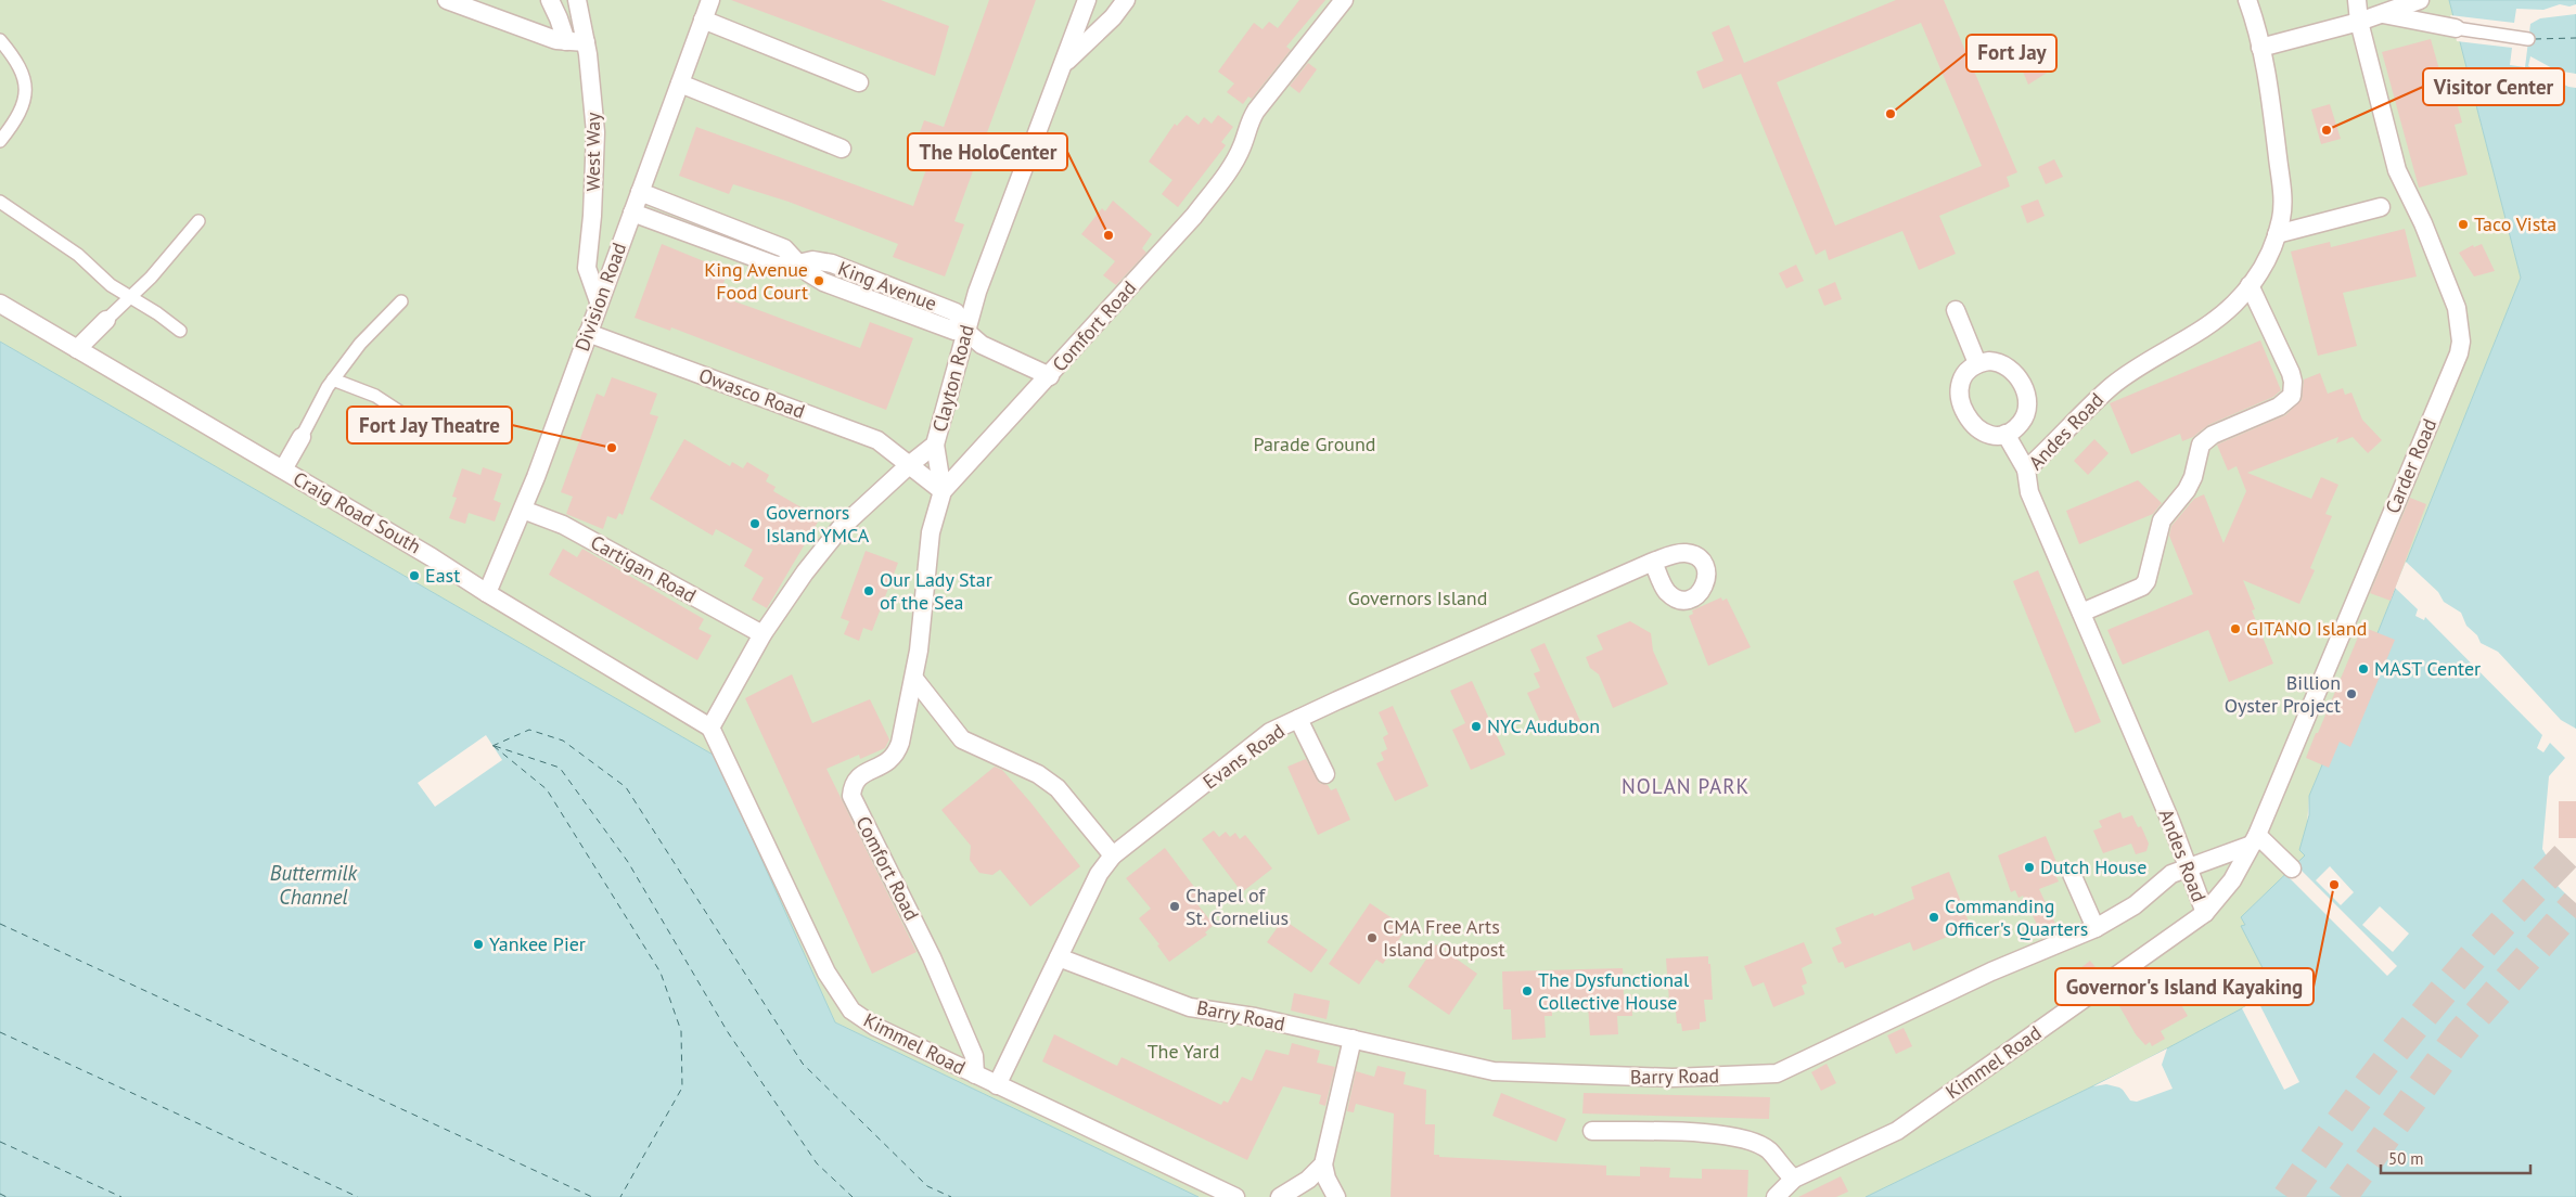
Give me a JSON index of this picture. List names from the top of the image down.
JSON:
{
  "streets": {
    "street": [
      "West Way",
      "King Avenue",
      "Division Road",
      "Comfort Road",
      "Clayton Road",
      "Owasco Road",
      "Andes Road",
      "Carder Road",
      "Craig Road South",
      "Cartigan Road",
      "Evans Road",
      "Barry Road",
      "Kimmel Road"
    ]
  },
  "crossings": [
    ["West Way", "Division Road"],
    ["King Avenue", "Division Road"],
    ["King Avenue", "Comfort Road"],
    ["King Avenue", "Clayton Road"],
    ["Division Road", "Owasco Road"],
    ["Division Road", "Craig Road South"],
    ["Division Road", "Cartigan Road"],
    ["Comfort Road", "Owasco Road"],
    ["Comfort Road", "Kimmel Road"],
    ["Clayton Road", "Owasco Road"],
    ["Clayton Road", "Craig Road South"],
    ["Clayton Road", "Cartigan Road"],
    ["Clayton Road", "Kimmel Road"],
    ["Andes Road", "Carder Road"],
    ["Andes Road", "Barry Road"],
    ["Andes Road", "Kimmel Road"],
    ["Carder Road", "Barry Road"],
    ["Carder Road", "Kimmel Road"],
    ["Craig Road South", "Kimmel Road"],
    ["Evans Road", "Barry Road"],
    ["Evans Road", "Kimmel Road"]
  ],
  "districts": ["NOLAN PARK"],
  "water": ["Buttermilk Channel"],
  "parks": ["Parade Ground", "Governors Island", "The Yard"],
  "places": [
    "Fort Jay",
    "Visitor Center",
    "Taco Vista",
    "The HoloCenter",
    "King Avenue Food Court",
    "Fort Jay Theatre",
    "Governors Island YMCA",
    "East",
    "Our Lady Star of the Sea",
    "GITANO Island",
    "MAST Center",
    "Billion Oyster Project",
    "NYC Audubon",
    "Dutch House",
    "Governor's Island Kayaking",
    "Chapel of St. Cornelius",
    "Commanding Officer's Quarters",
    "CMA Free Arts Island Outpost",
    "Yankee Pier",
    "The Dysfunctional Collective House"
  ],
  "scale_bar": "50 m"
}
